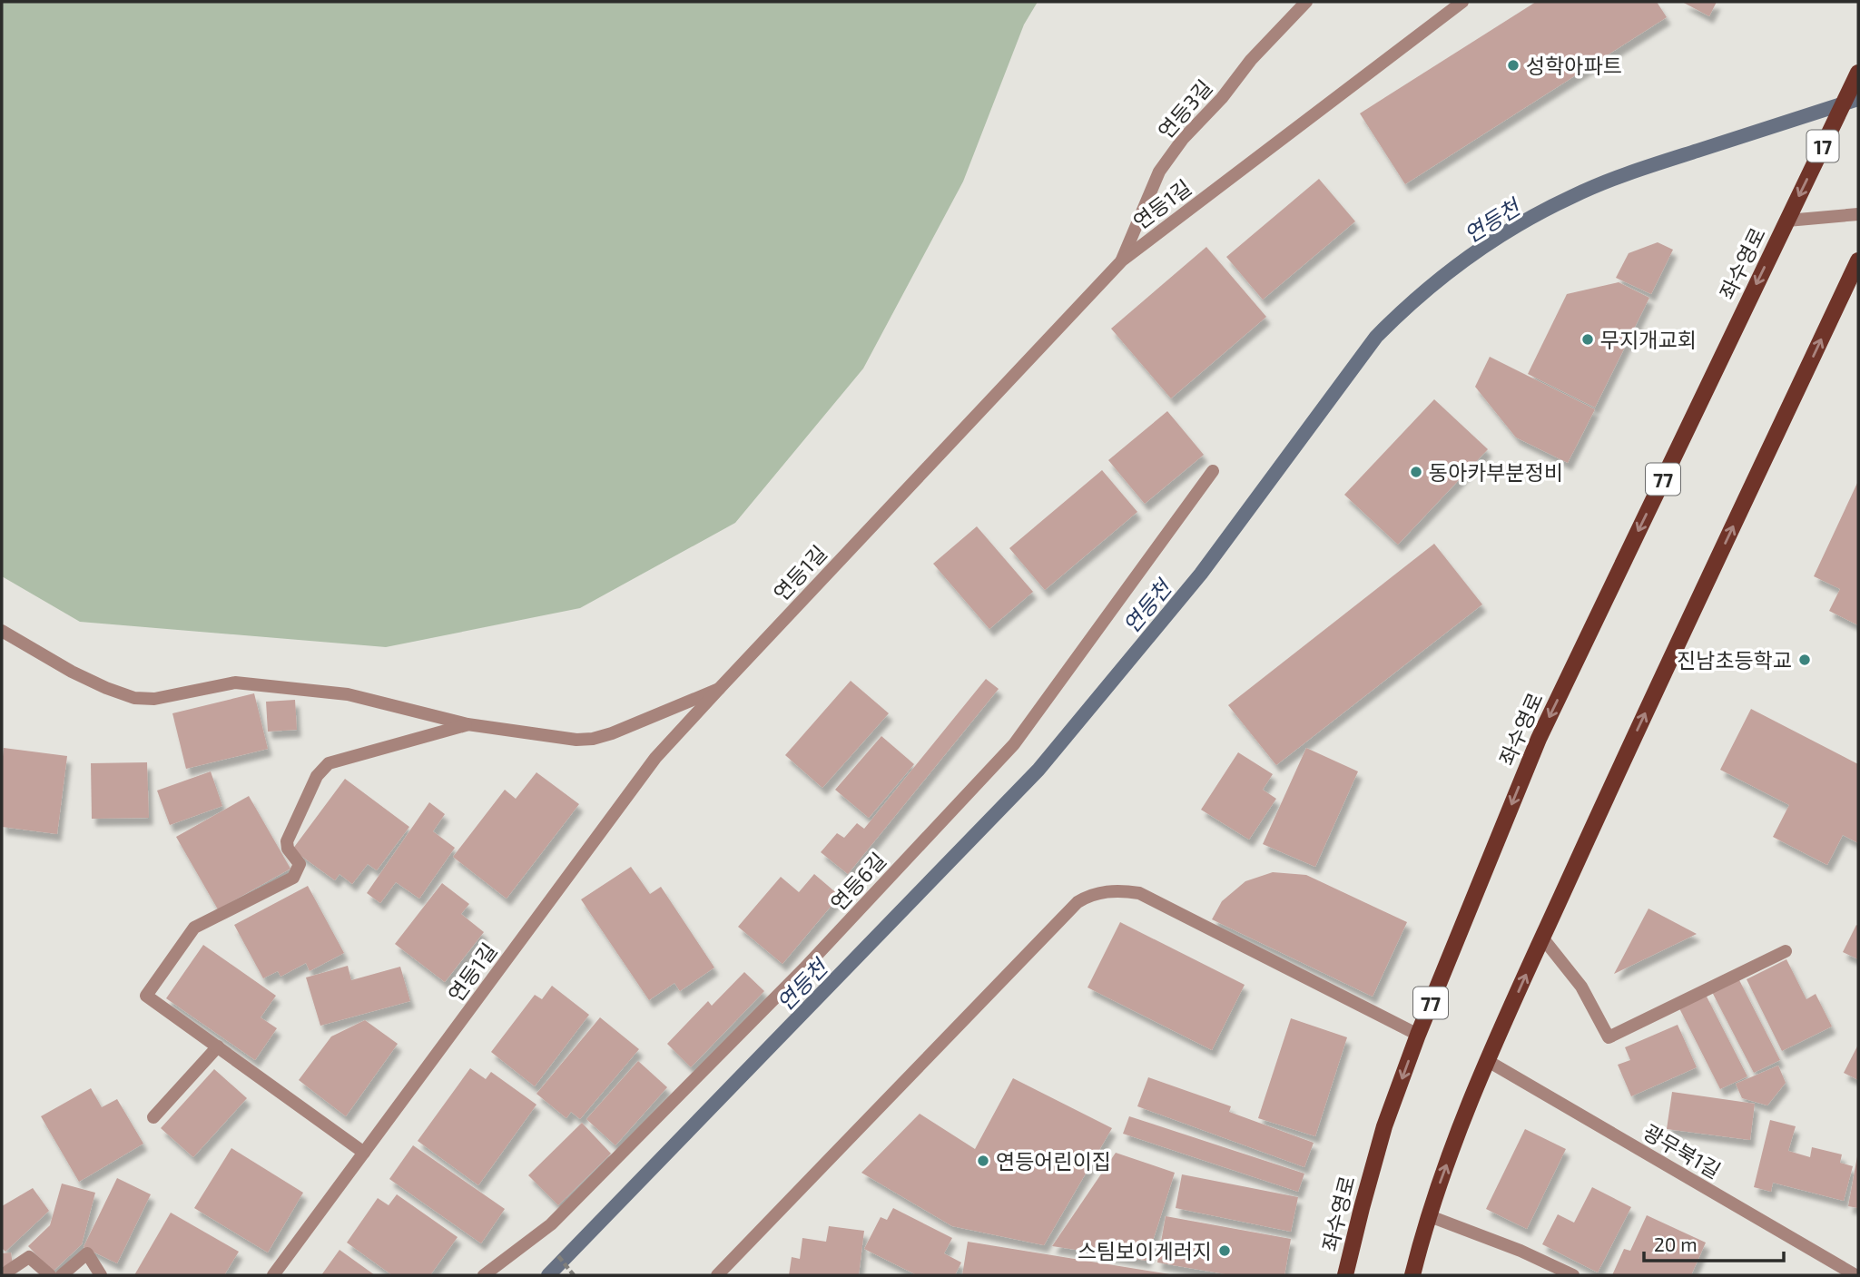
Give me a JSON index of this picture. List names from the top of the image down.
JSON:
{
  "streets": {
    "main road": ["17", "좌수영로", "77"],
    "street": [
      "연등3길",
      "연등1길",
      "연등6길",
      "광무북1길"
    ]
  },
  "crossings": [
    ["연등3길", "연등1길"],
    ["17", "좌수영로"]
  ],
  "water": ["연등천"],
  "places": [
    "성학아파트",
    "무지개교회",
    "동아카부분정비",
    "진남초등학교",
    "연등어린이집",
    "스팀보이게러지"
  ],
  "scale_bar": "20 m"
}
